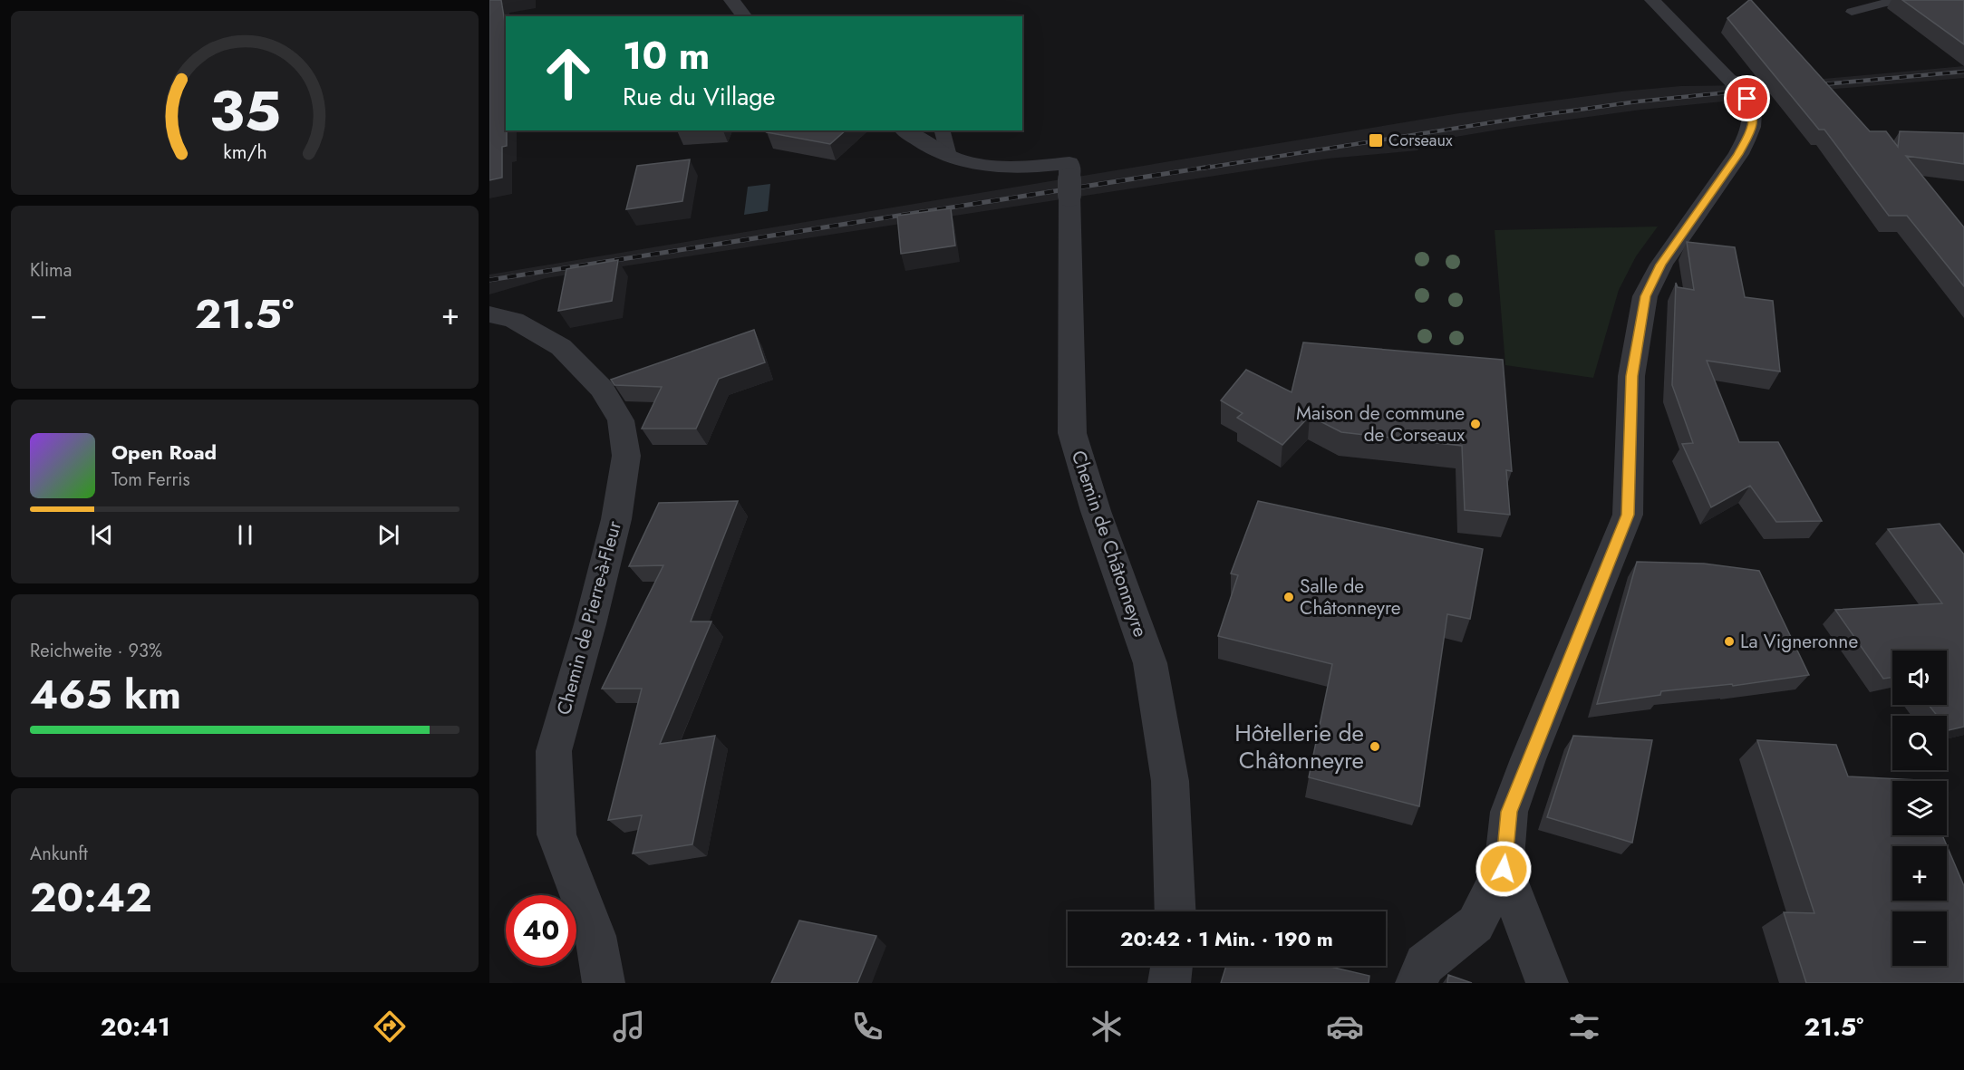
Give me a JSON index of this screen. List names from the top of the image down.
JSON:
{
  "streets": {
    "street": ["Chemin de Châtonneyre", "Chemin de Pierre-à-Fleur"]
  },
  "places": {
    "transit": ["Corseaux"],
    "other": [
      "Maison de commune de Corseaux",
      "Salle de Châtonneyre",
      "La Vigneronne",
      "Hôtellerie de Châtonneyre"
    ]
  },
  "page": {
    "turn": ["10 m", "Rue du Village"],
    "tile": [
      "Klima",
      ["Reichweite · 93%", "465 km"],
      ["Ankunft", "20:42"]
    ],
    "heat": ["−", "21.5°", "+"],
    "song": ["Open Road", "Tom Ferris"],
    "map_buttons": ["+", "−"],
    "limit": "40",
    "trip": "20:42 · 1 Min. · 190 m",
    "tabs": ["20:41", "21.5°"],
    "gauge": ["35", "km/h"]
  }
}
